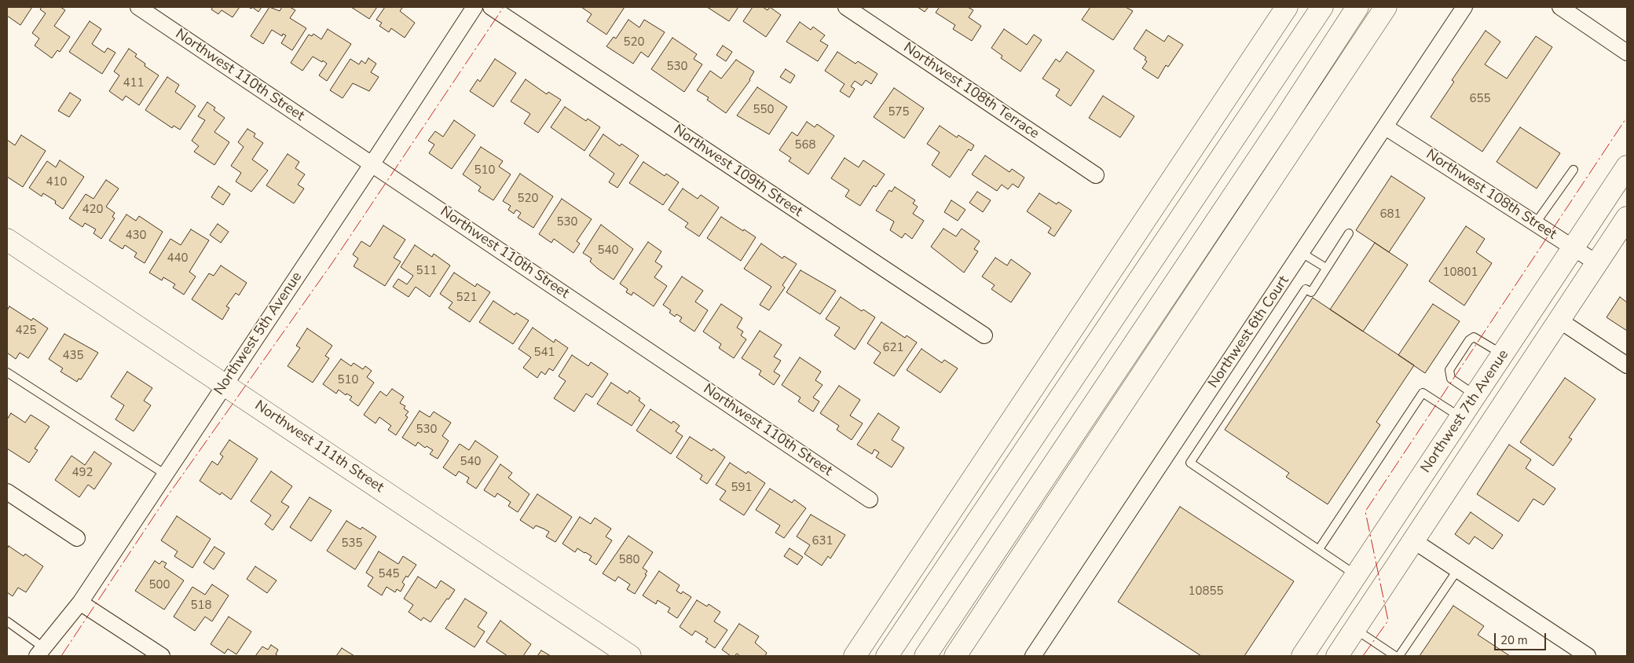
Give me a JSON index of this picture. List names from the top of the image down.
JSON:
{
  "streets": {
    "main road": ["Northwest 7th Avenue", "Northwest 111th Street"],
    "street": [
      "Northwest 110th Street",
      "Northwest 108th Terrace",
      "Northwest 109th Street",
      "Northwest 108th Street",
      "Northwest 6th Court",
      "Northwest 5th Avenue"
    ]
  },
  "crossings": [
    ["Northwest 110th Street", "Northwest 5th Avenue"],
    ["Northwest 108th Street", "Northwest 6th Court"],
    ["Northwest 108th Street", "Northwest 7th Avenue"],
    ["Northwest 5th Avenue", "Northwest 111th Street"]
  ],
  "house_numbers": [
    "520",
    "530",
    "411",
    "655",
    "550",
    "575",
    "568",
    "510",
    "410",
    "520",
    "420",
    "681",
    "530",
    "430",
    "540",
    "440",
    "511",
    "10801",
    "521",
    "425",
    "621",
    "541",
    "435",
    "510",
    "530",
    "540",
    "492",
    "591",
    "631",
    "535",
    "580",
    "545",
    "500",
    "10855",
    "518"
  ],
  "scale_bar": "20 m"
}
